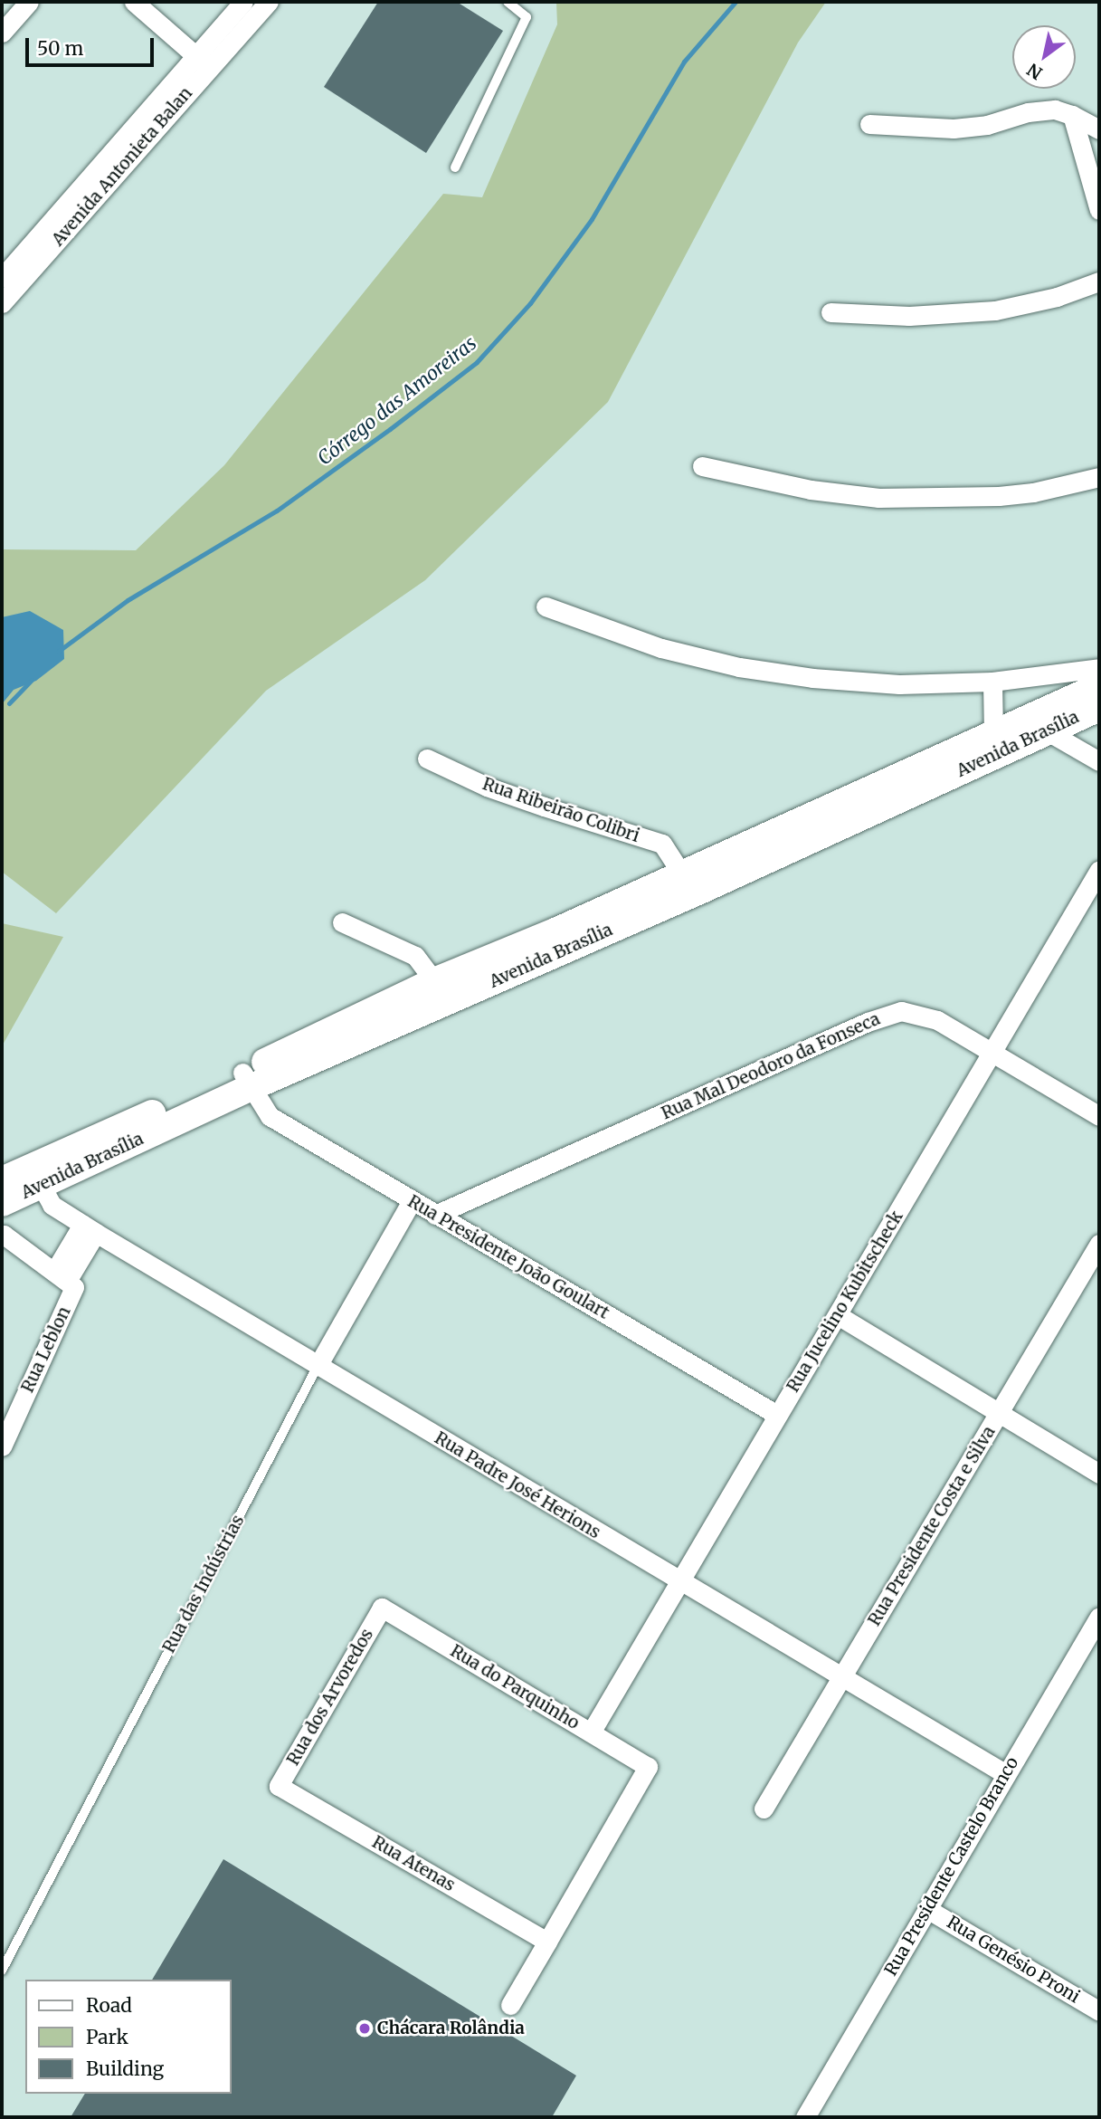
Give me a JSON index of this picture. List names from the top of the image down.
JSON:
{
  "streets": {
    "main road": ["Avenida Brasília"],
    "street": [
      "Avenida Antonieta Balan",
      "Rua Ribeirão Colibri",
      "Rua Mal Deodoro da Fonseca",
      "Rua Presidente João Goulart",
      "Rua Jucelino Kubitscheck",
      "Rua Leblon",
      "Rua Padre José Herions",
      "Rua Presidente Costa e Silva",
      "Rua das Indústrias",
      "Rua do Parquinho",
      "Rua dos Arvoredos",
      "Rua Atenas",
      "Rua Presidente Castelo Branco",
      "Rua Genésio Proni"
    ]
  },
  "crossings": [
    ["Avenida Brasília", "Rua Ribeirão Colibri"],
    ["Avenida Brasília", "Rua Presidente João Goulart"],
    ["Avenida Brasília", "Rua Padre José Herions"],
    ["Rua Mal Deodoro da Fonseca", "Rua Presidente João Goulart"],
    ["Rua Mal Deodoro da Fonseca", "Rua Jucelino Kubitscheck"],
    ["Rua Presidente João Goulart", "Rua Jucelino Kubitscheck"],
    ["Rua Presidente João Goulart", "Rua das Indústrias"],
    ["Rua Jucelino Kubitscheck", "Rua Padre José Herions"],
    ["Rua Jucelino Kubitscheck", "Rua do Parquinho"],
    ["Rua Leblon", "Rua Padre José Herions"],
    ["Rua Padre José Herions", "Rua Presidente Costa e Silva"],
    ["Rua Padre José Herions", "Rua das Indústrias"],
    ["Rua Padre José Herions", "Rua Presidente Castelo Branco"],
    ["Rua do Parquinho", "Rua dos Arvoredos"],
    ["Rua do Parquinho", "Rua Atenas"],
    ["Rua dos Arvoredos", "Rua Atenas"],
    ["Rua Presidente Castelo Branco", "Rua Genésio Proni"]
  ],
  "water": ["Córrego das Amoreiras"],
  "places": ["Chácara Rolândia"],
  "legend": ["Road", "Park", "Building"],
  "scale_bar": "50 m",
  "north": "bottom left"
}
